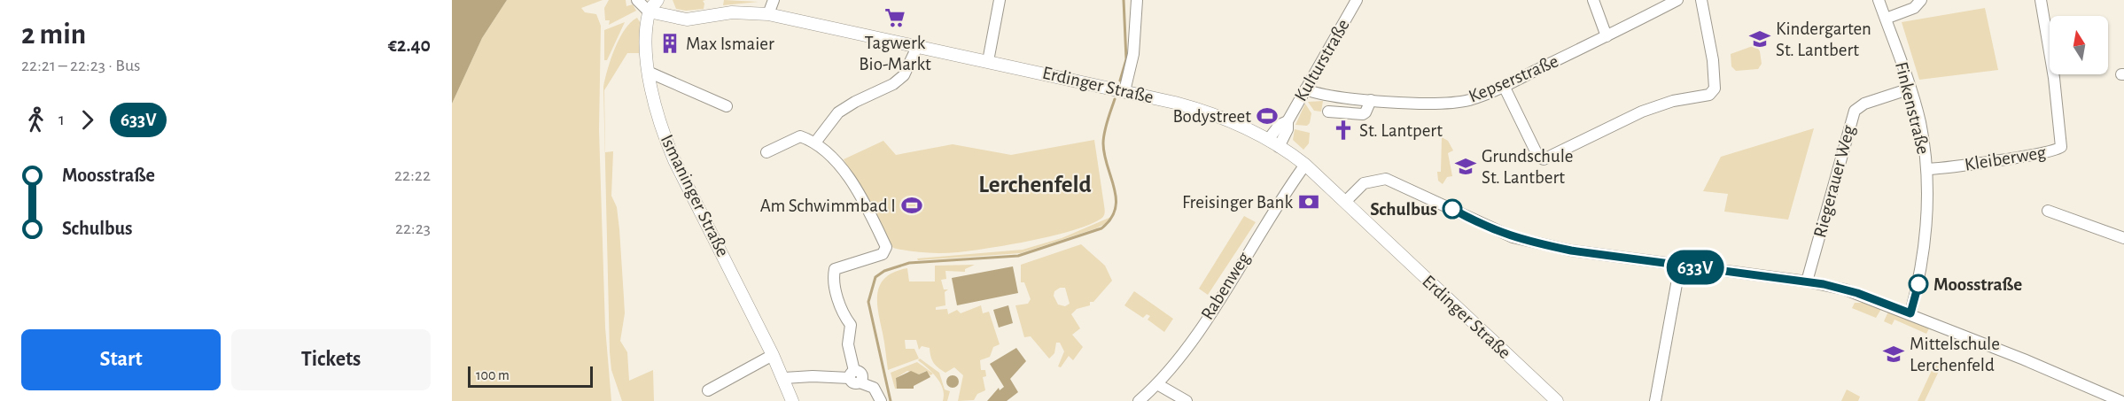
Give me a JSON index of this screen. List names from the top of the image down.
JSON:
{
  "streets": {
    "street": [
      "Kulturstraße",
      "Kepserstraße",
      "Erdinger Straße",
      "Finkenstraße",
      "Kleiberweg",
      "Riegerauer Weg",
      "Ismaninger Straße",
      "Rabenweg"
    ]
  },
  "crossings": [
    ["Kulturstraße", "Kepserstraße"],
    ["Kulturstraße", "Erdinger Straße"],
    ["Erdinger Straße", "Ismaninger Straße"],
    ["Erdinger Straße", "Rabenweg"],
    ["Finkenstraße", "Kleiberweg"],
    ["Finkenstraße", "Riegerauer Weg"]
  ],
  "districts": ["Lerchenfeld"],
  "places": {
    "supermarket": ["Tagwerk Bio-Markt"],
    "school or university": ["Kindergarten St. Lantbert", "Grundschule St. Lantbert", "Mittelschule Lerchenfeld"],
    "building": ["Max Ismaier"],
    "sports": ["Bodystreet", "Am Schwimmbad I"],
    "church": ["St. Lantpert"],
    "bank": ["Freisinger Bank"],
    "other": ["Schulbus", "Moosstraße"]
  },
  "lines": ["bus line 633V"],
  "scale_bar": "100 m",
  "north": "top",
  "page": {
    "heading": ["2 min", "22:21 – 22:23 · Bus", "€2.40"],
    "on_map": "633V",
    "legs": ["1", "633V"],
    "list": [
      {
        "name": "Moosstraße",
        "value": "22:22"
      },
      {
        "name": "Schulbus",
        "value": "22:23"
      }
    ],
    "buttons": ["Start", "Tickets"],
    "scale": "100 m"
  }
}
